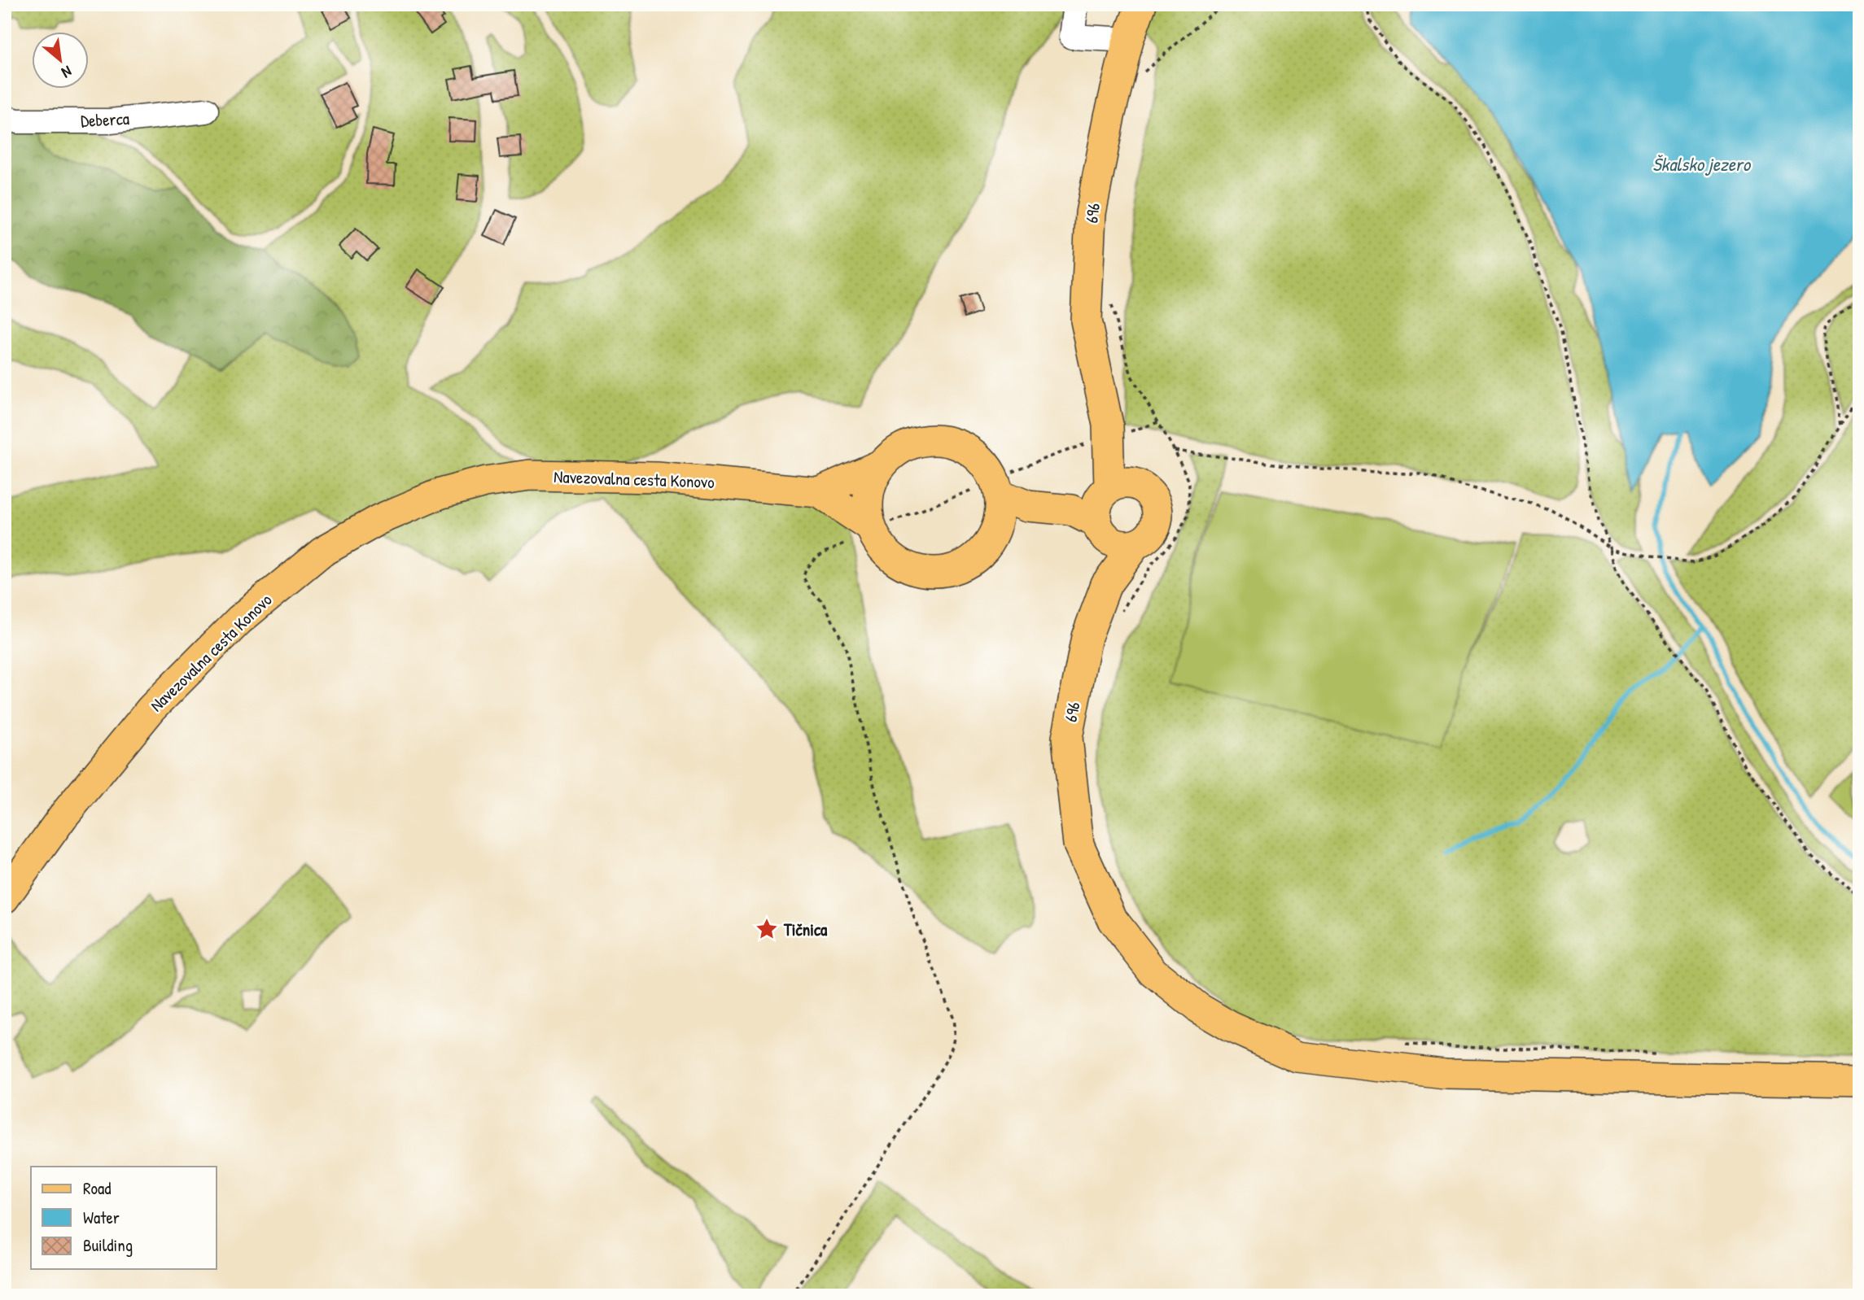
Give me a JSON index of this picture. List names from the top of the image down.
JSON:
{
  "streets": {
    "main road": ["696", "Navezovalna cesta Konovo"],
    "street": ["Deberca"]
  },
  "water": ["Škalsko jezero"],
  "places": {
    "place": ["Tičnica"]
  },
  "legend": ["Road", "Water", "Building"],
  "north": "bottom right"
}
